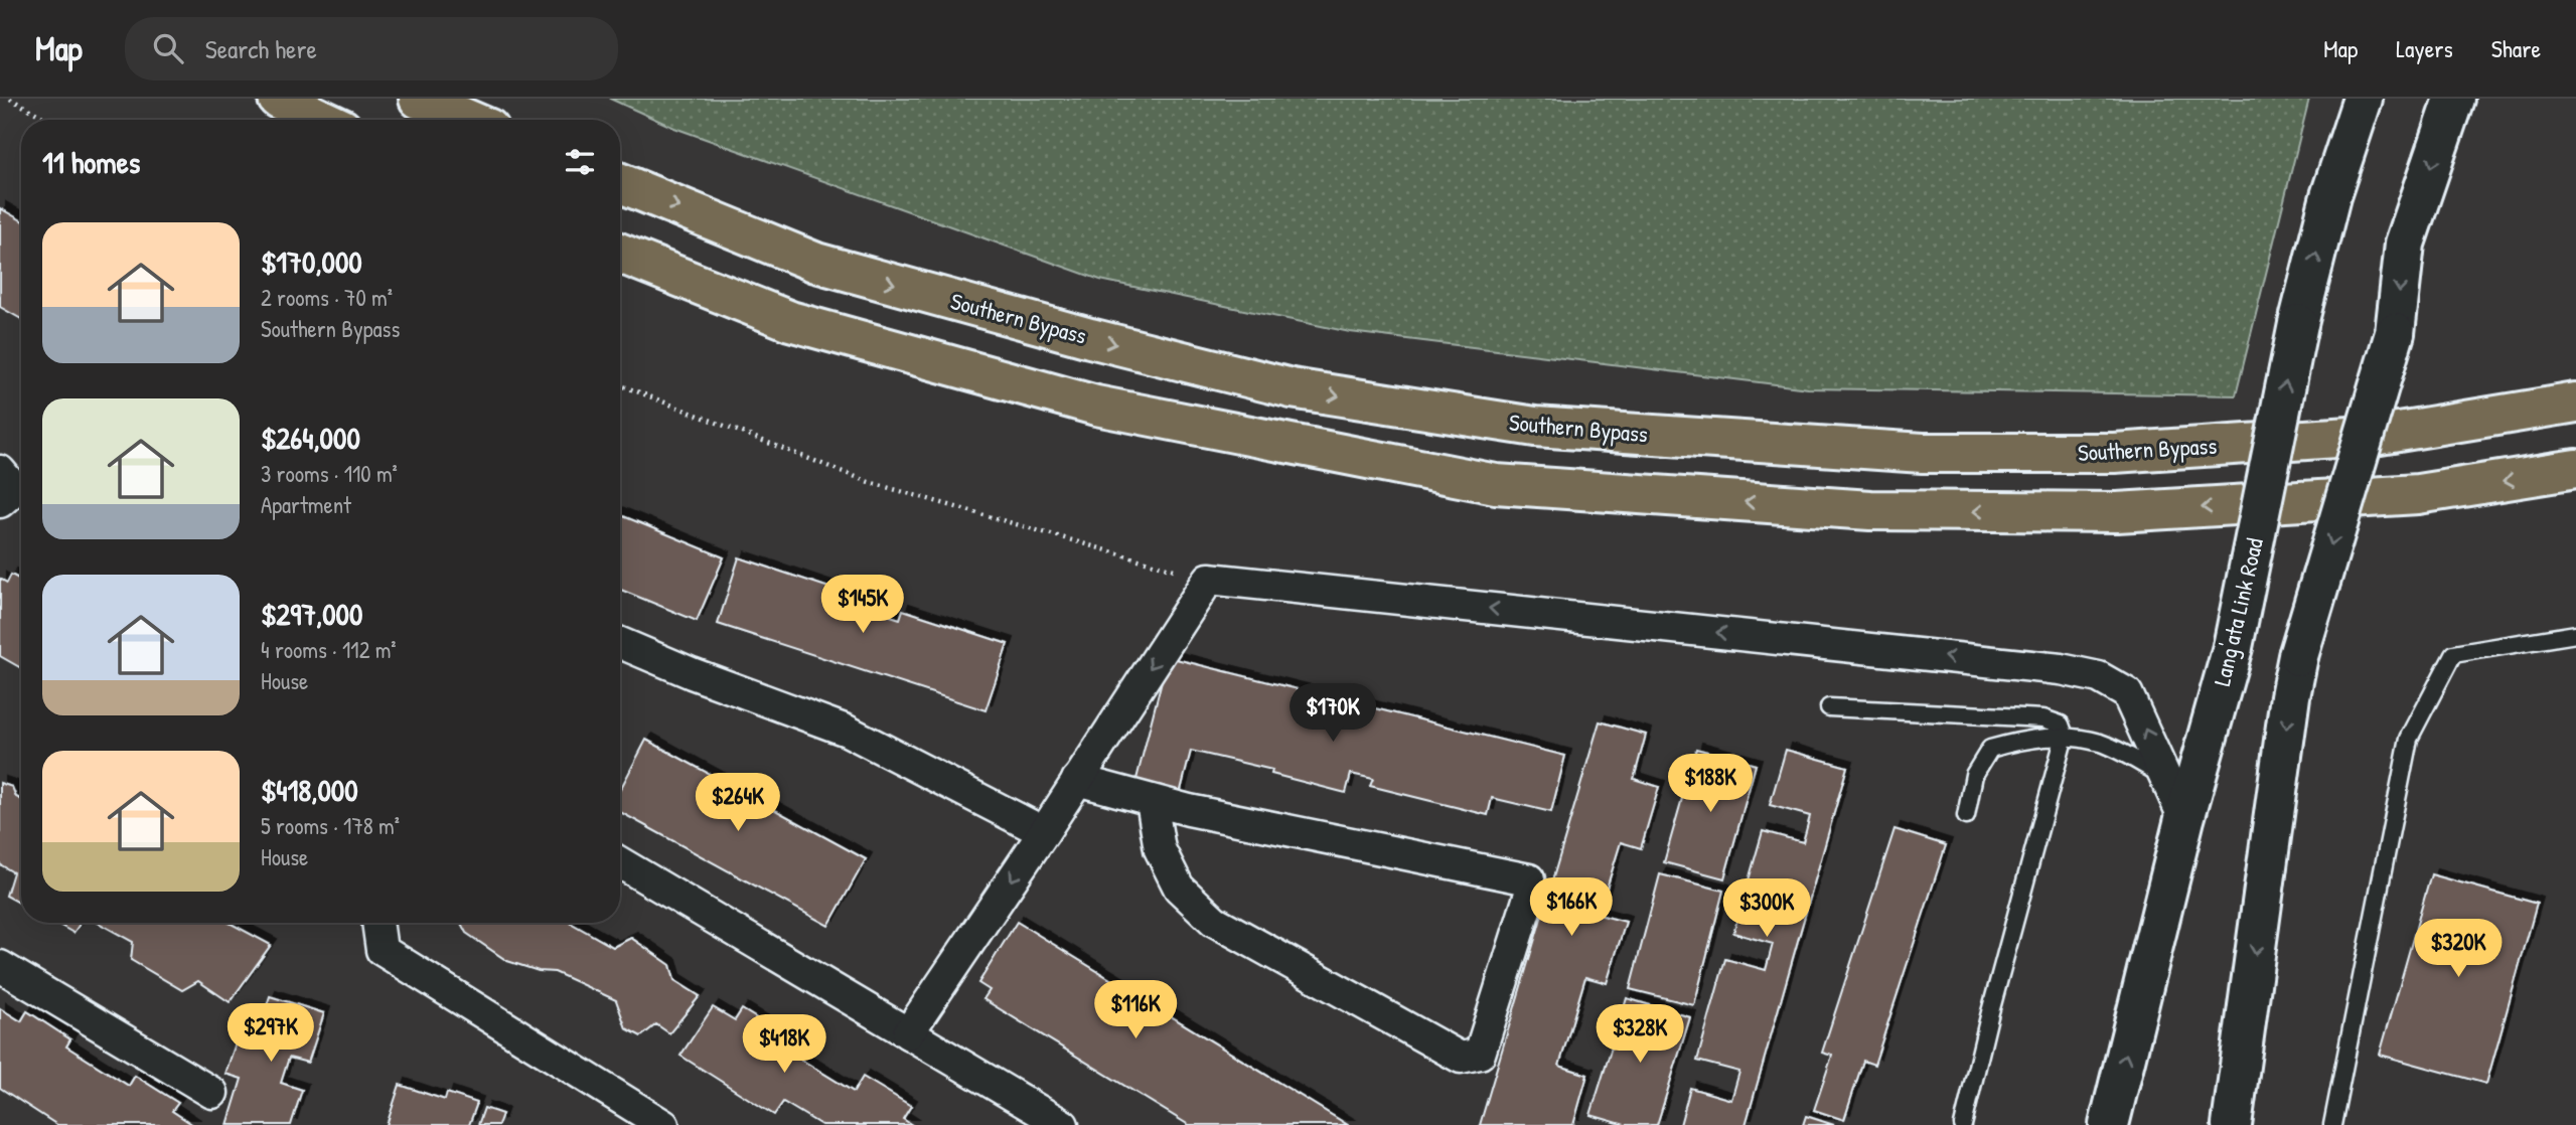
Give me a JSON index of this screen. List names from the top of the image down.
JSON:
{
  "streets": {
    "highway": ["Southern Bypass"],
    "main road": ["Lang'ata Link Road"]
  },
  "page": {
    "header": "Map",
    "search": "Search here",
    "nav": ["Map", "Layers", "Share"],
    "heading": "11 homes",
    "list": [
      {
        "name": "$170,000",
        "note": "2 rooms · 70 m² · Southern Bypass"
      },
      {
        "name": "$264,000",
        "note": "3 rooms · 110 m² · Apartment"
      },
      {
        "name": "$297,000",
        "note": "4 rooms · 112 m² · House"
      },
      {
        "name": "$418,000",
        "note": "5 rooms · 178 m² · House"
      }
    ],
    "price": [
      "$145K",
      "$170K",
      "$188K",
      "$264K",
      "$166K",
      "$300K",
      "$320K",
      "$116K",
      "$297K",
      "$328K",
      "$418K"
    ]
  }
}
